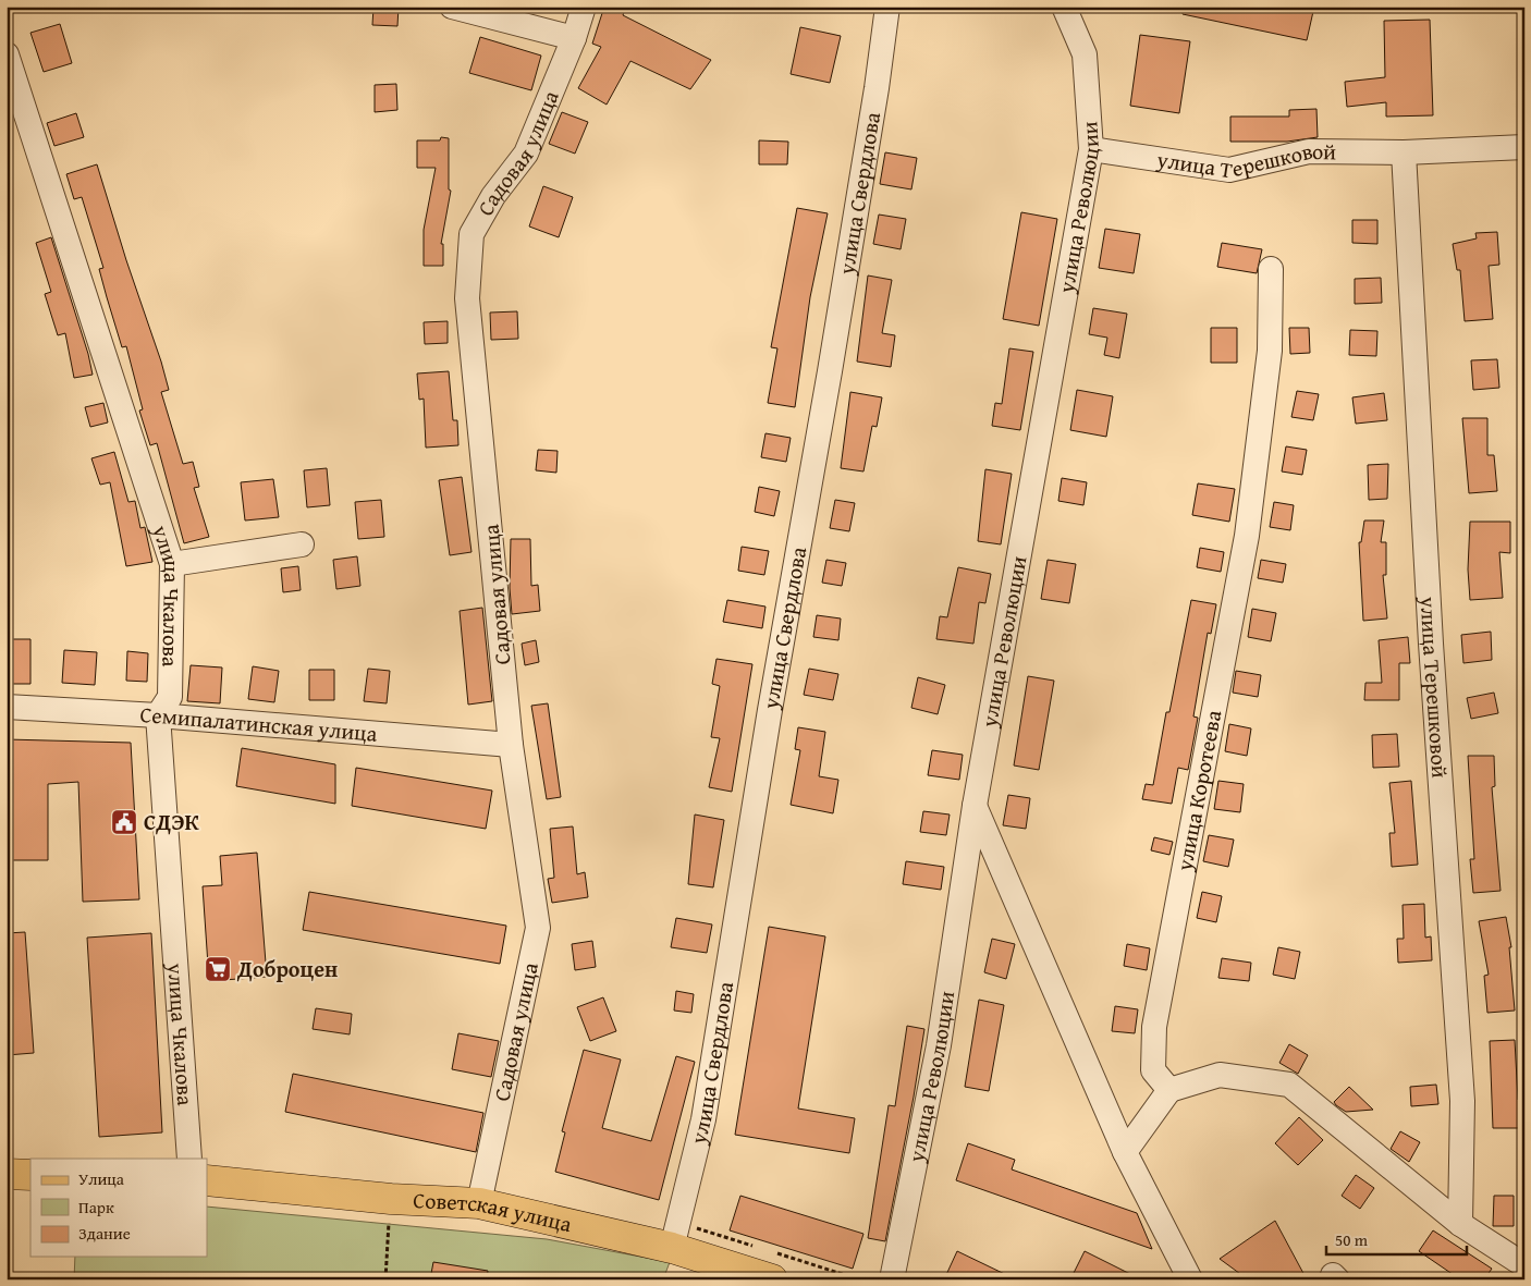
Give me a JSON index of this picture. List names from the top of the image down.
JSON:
{
  "streets": {
    "main road": ["Советская улица"],
    "street": [
      "Садовая улица",
      "улица Терешковой",
      "улица Свердлова",
      "улица Революции",
      "улица Чкалова",
      "Семипалатинская улица",
      "улица Коротеева"
    ]
  },
  "crossings": [
    ["Садовая улица", "Семипалатинская улица"],
    ["Садовая улица", "Советская улица"],
    ["улица Терешковой", "улица Революции"],
    ["улица Свердлова", "Советская улица"],
    ["улица Чкалова", "Семипалатинская улица"]
  ],
  "places": {
    "public building": ["СДЭК"],
    "supermarket": ["Доброцен"]
  },
  "legend": ["Улица", "Парк", "Здание"],
  "scale_bar": "50 m"
}
